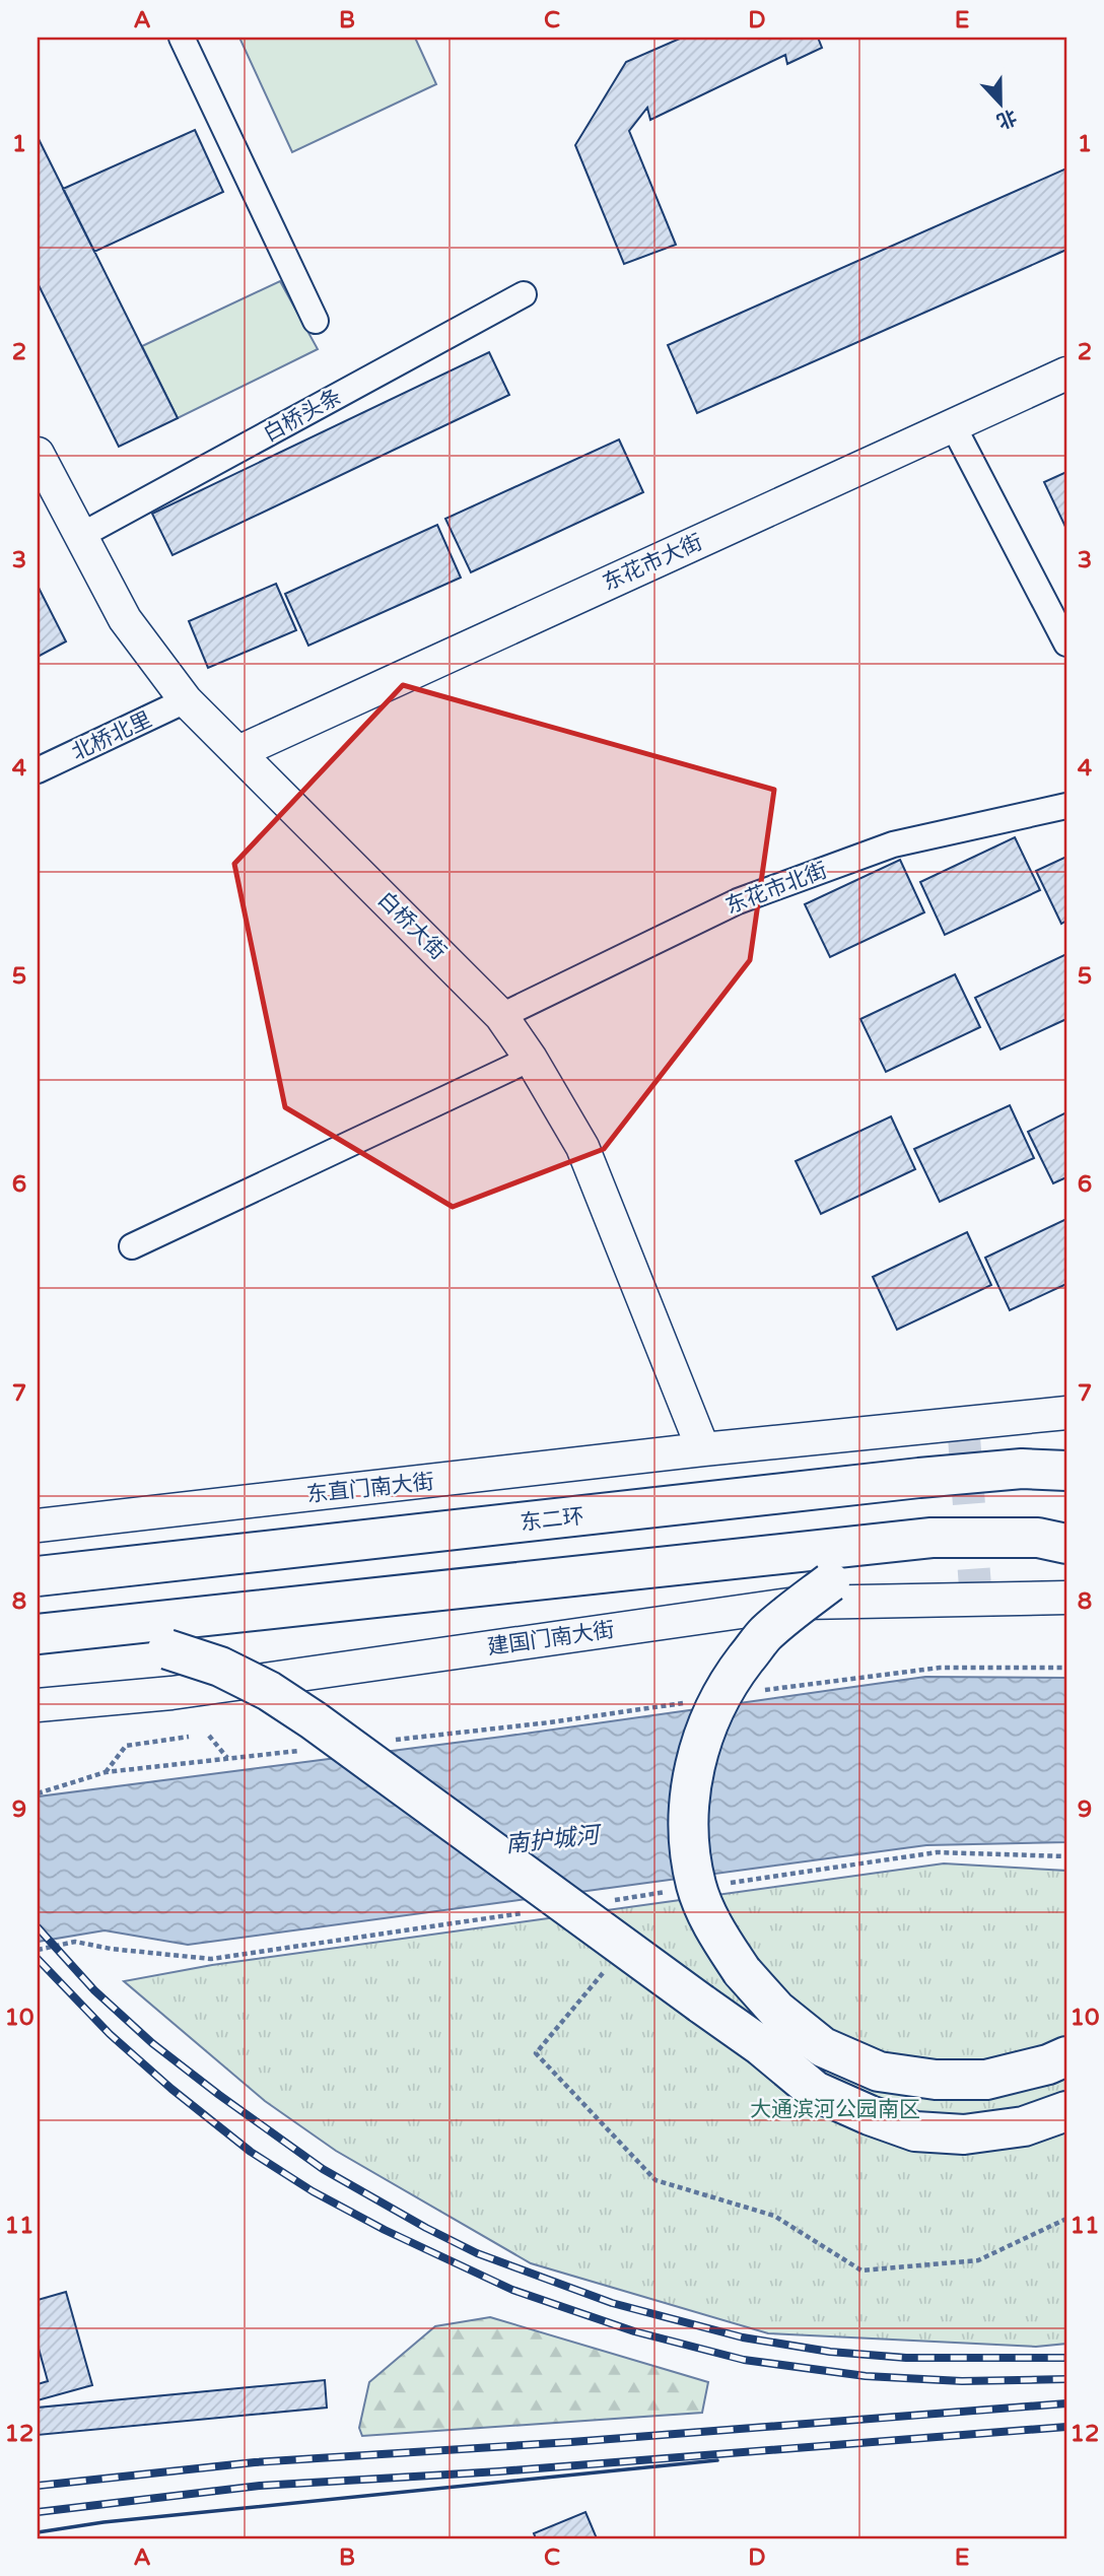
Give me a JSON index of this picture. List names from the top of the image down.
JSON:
{
  "streets": {
    "highway": ["东二环"],
    "street": [
      "白桥头条",
      "东花市大街",
      "北桥北里",
      "东花市北街",
      "白桥大街",
      "东直门南大街",
      "建国门南大街"
    ]
  },
  "crossings": [
    ["白桥头条", "白桥大街"],
    ["东花市大街", "白桥大街"],
    ["北桥北里", "白桥大街"],
    ["东花市北街", "白桥大街"],
    ["白桥大街", "东直门南大街"]
  ],
  "water": ["南护城河"],
  "parks": ["大通滨河公园南区"],
  "north": "bottom",
  "grid": {
    "columns": [
      "A",
      "B",
      "C",
      "D",
      "E"
    ],
    "rows": [
      "1",
      "2",
      "3",
      "4",
      "5",
      "6",
      "7",
      "8",
      "9",
      "10",
      "11",
      "12"
    ]
  }
}
